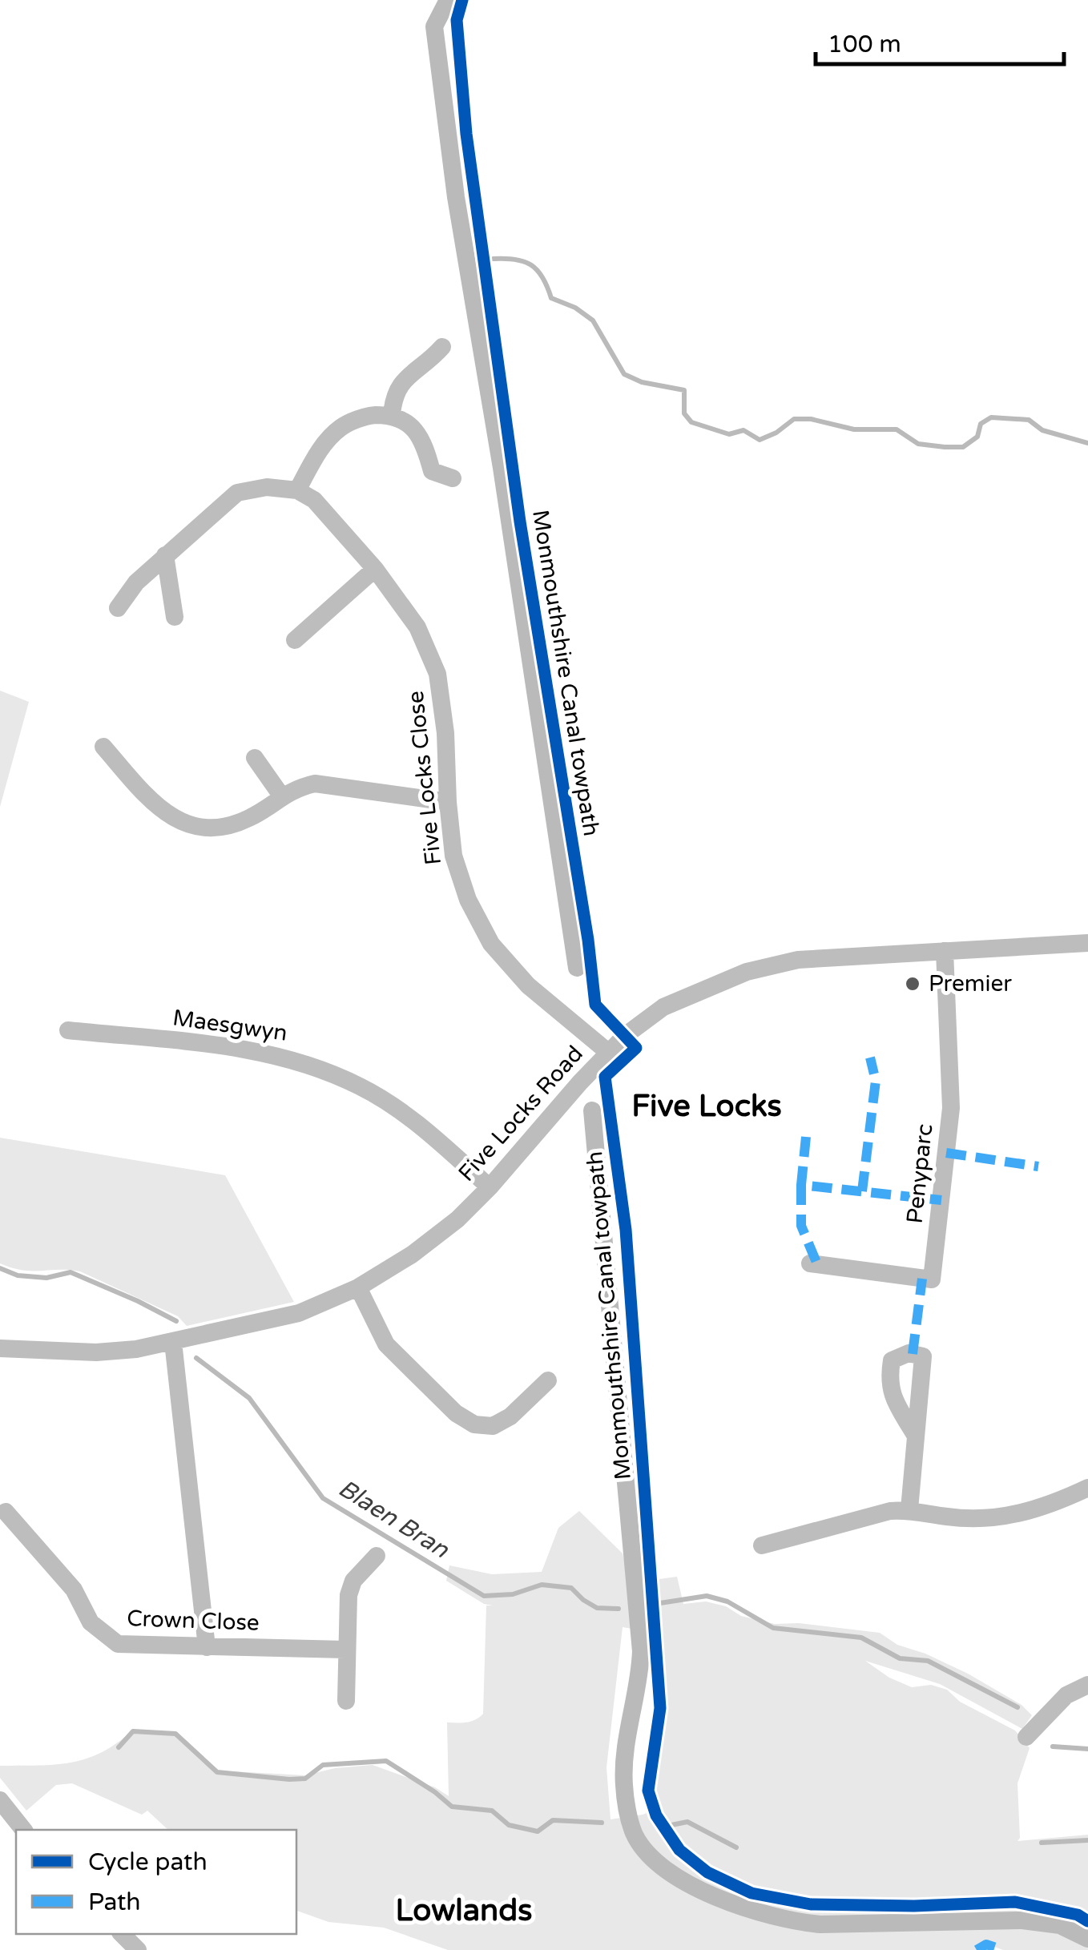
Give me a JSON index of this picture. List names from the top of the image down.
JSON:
{
  "streets": {
    "street": [
      "Five Locks Close",
      "Maesgwyn",
      "Five Locks Road",
      "Penyparc",
      "Crown Close"
    ],
    "cycle path": ["Monmouthshire Canal towpath"]
  },
  "crossings": [
    ["Five Locks Close", "Five Locks Road"],
    ["Maesgwyn", "Five Locks Road"],
    ["Five Locks Road", "Penyparc"]
  ],
  "districts": ["Five Locks", "Lowlands"],
  "water": ["Blaen Bran"],
  "places": ["Premier"],
  "legend": ["Cycle path", "Path"],
  "scale_bar": "100 m"
}
